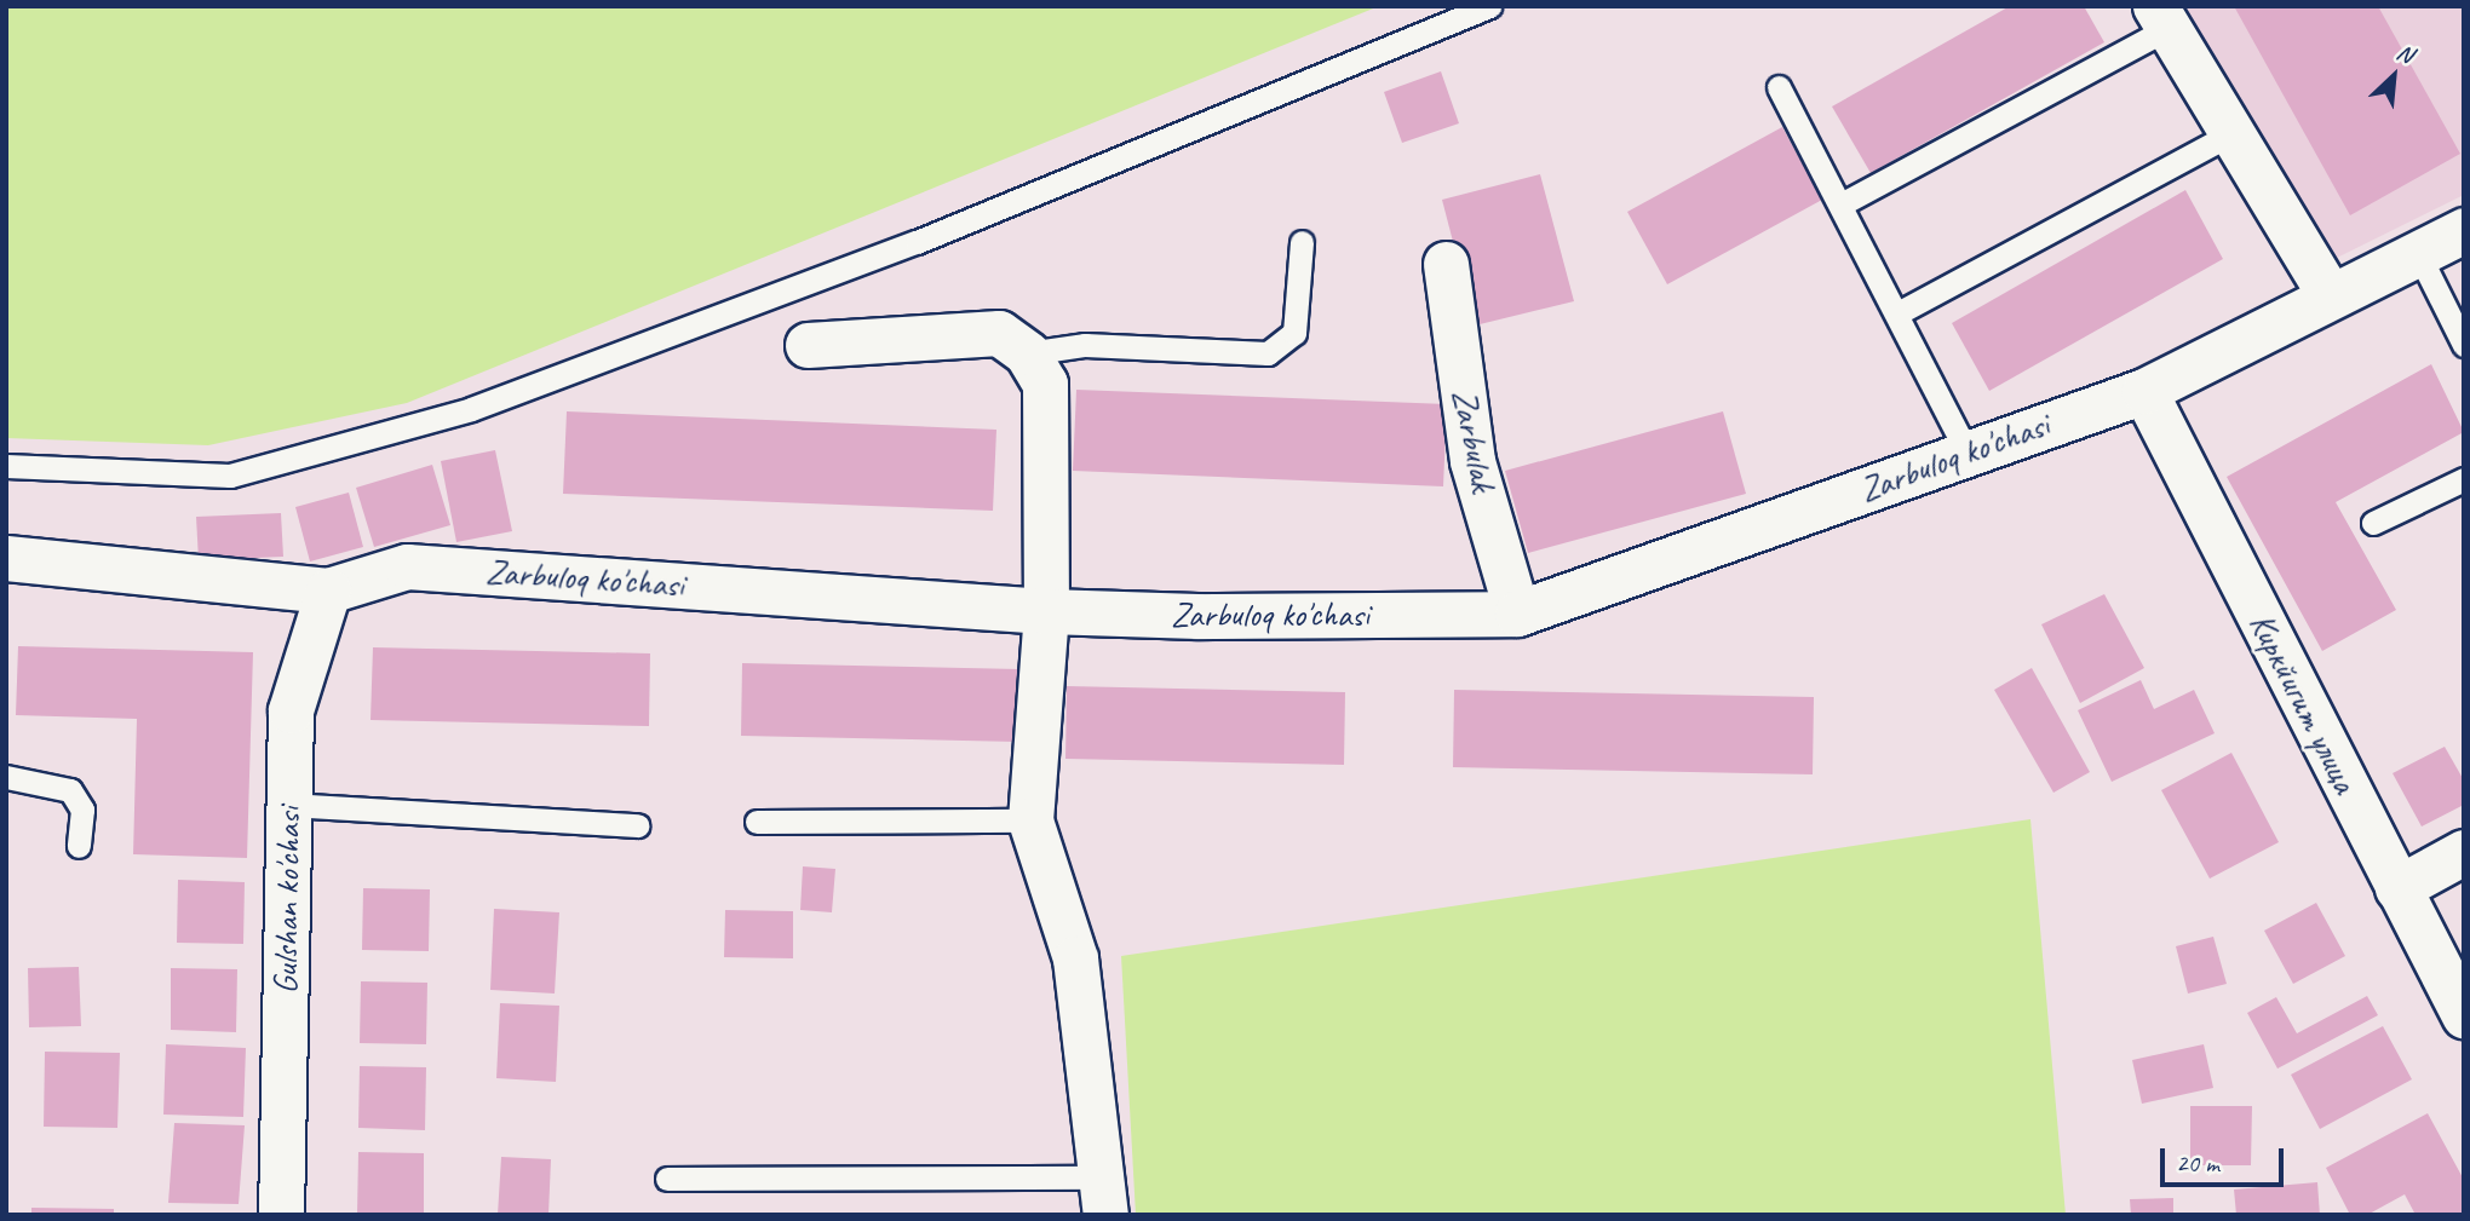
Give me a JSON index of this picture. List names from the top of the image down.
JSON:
{
  "streets": {
    "street": [
      "Zarbulak",
      "Zarbuloq ko'chasi",
      "Киркйигит улица",
      "Gulshan ko'chasi"
    ]
  },
  "crossings": [
    ["Zarbulak", "Zarbuloq ko'chasi"],
    ["Zarbuloq ko'chasi", "Киркйигит улица"],
    ["Zarbuloq ko'chasi", "Gulshan ko'chasi"]
  ],
  "scale_bar": "20 m",
  "north": "top right"
}
